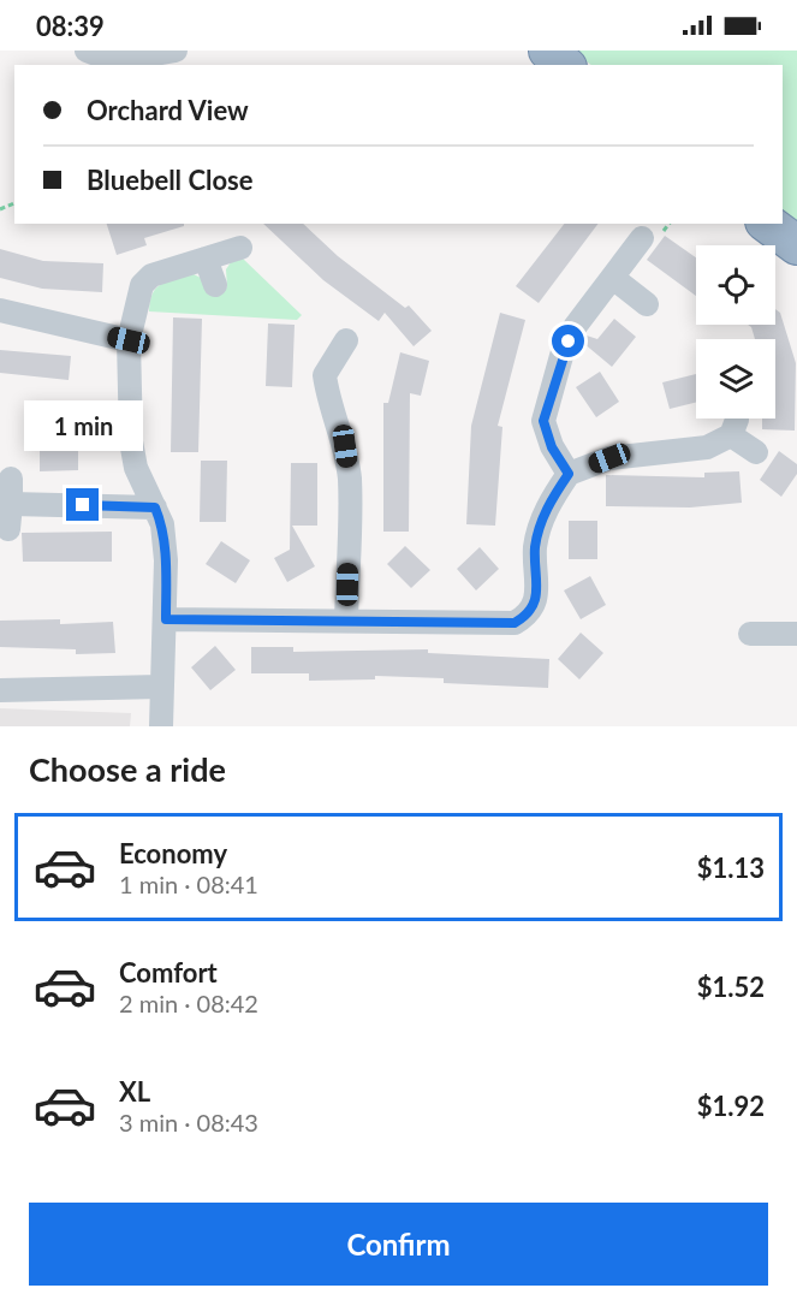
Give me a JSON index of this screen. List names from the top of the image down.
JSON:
{
  "page": {
    "status": "08:39",
    "banner": ["Orchard View", "Bluebell Close"],
    "bubble": "1 min",
    "heading": "Choose a ride",
    "list": [
      {
        "name": "Economy",
        "note": "1 min · 08:41",
        "value": "$1.13"
      },
      {
        "name": "Comfort",
        "note": "2 min · 08:42",
        "value": "$1.52"
      },
      {
        "name": "XL",
        "note": "3 min · 08:43",
        "value": "$1.92"
      }
    ],
    "buttons": "Confirm"
  }
}
